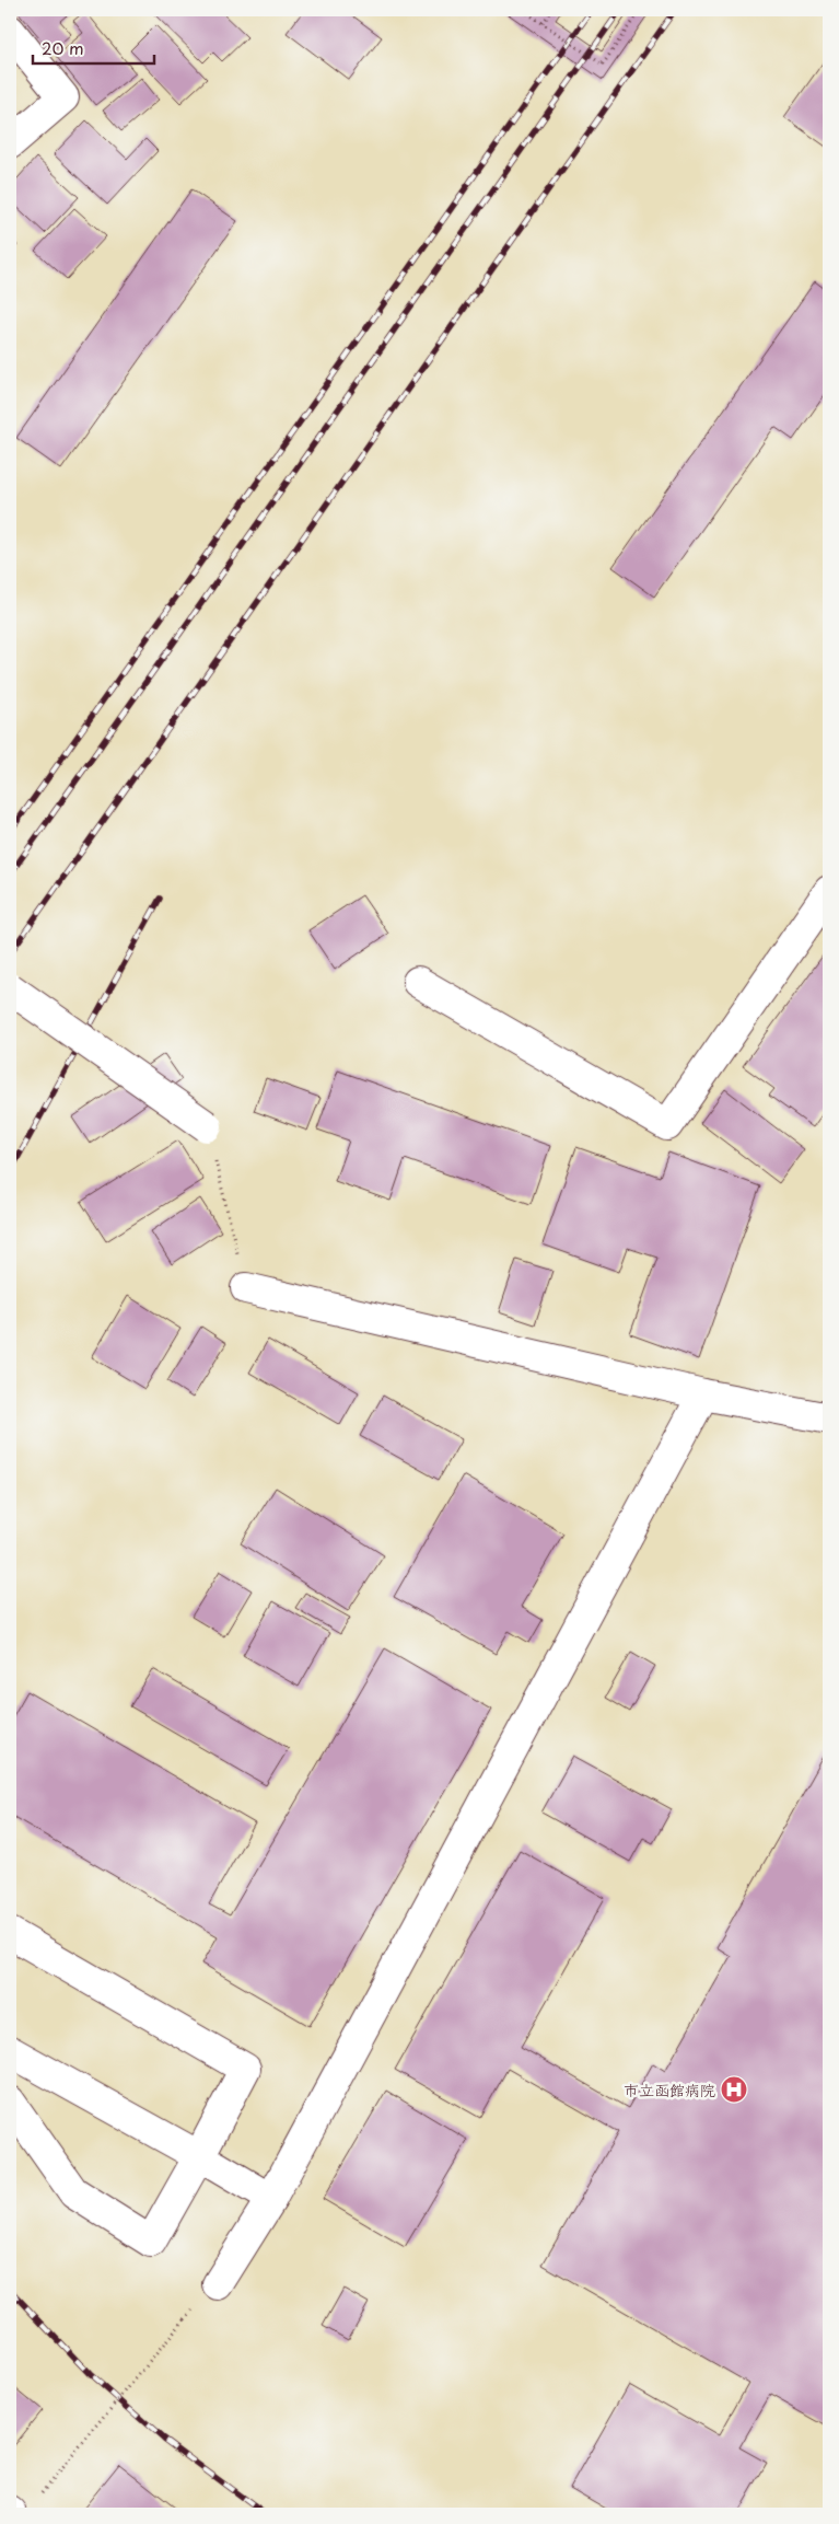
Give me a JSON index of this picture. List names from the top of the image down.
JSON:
{
  "places": {
    "hospital": ["市立函館病院"]
  },
  "scale_bar": "20 m"
}
